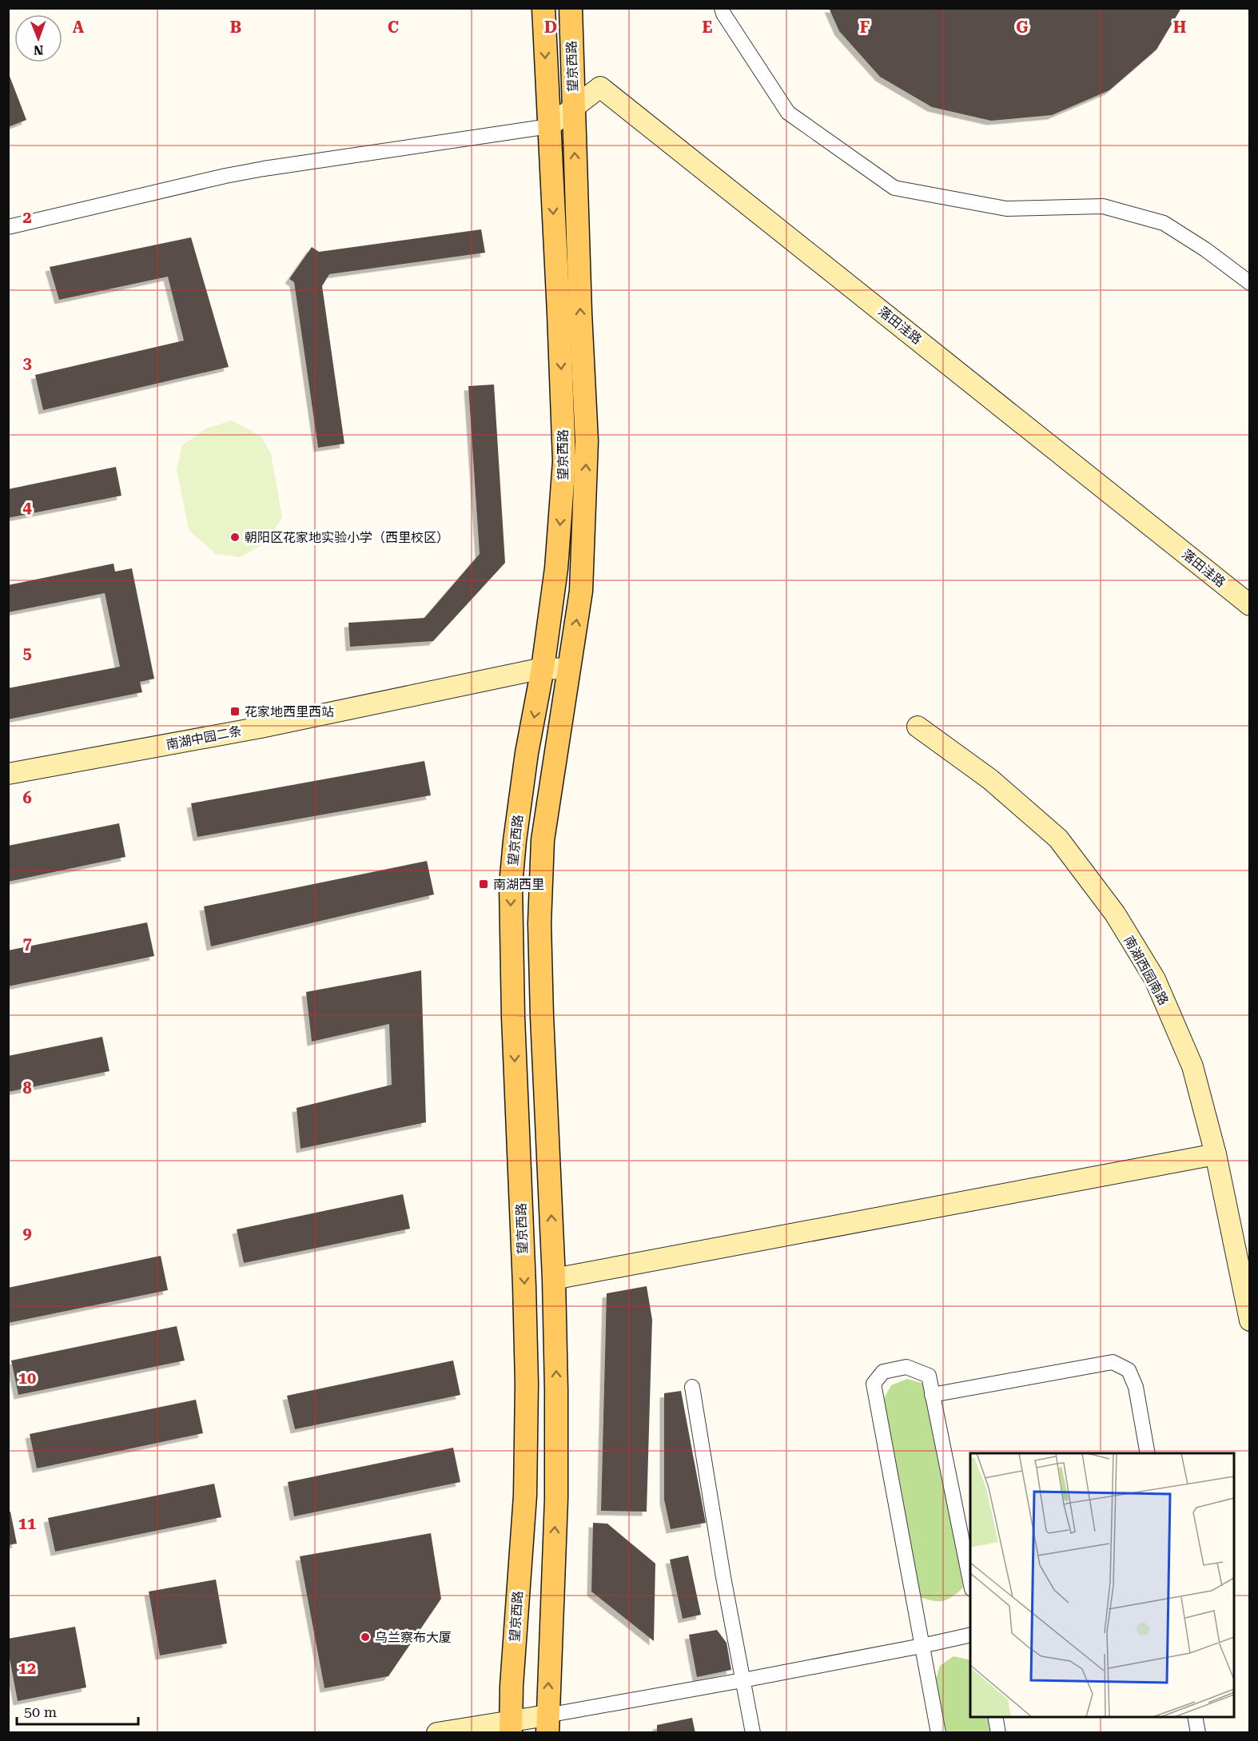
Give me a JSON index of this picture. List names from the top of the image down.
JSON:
{
  "streets": {
    "main road": ["望京西路"],
    "street": ["落田洼路", "南湖中园二条", "南湖西园南路"]
  },
  "crossings": [
    ["望京西路", "落田洼路"],
    ["望京西路", "南湖中园二条"]
  ],
  "places": {
    "other": ["朝阳区花家地实验小学（西里校区）", "乌兰察布大厦"],
    "transit": ["花家地西里西站", "南湖西里"]
  },
  "scale_bar": "50 m",
  "north": "bottom",
  "grid": {
    "columns": [
      "A",
      "B",
      "C",
      "D",
      "E",
      "F",
      "G",
      "H"
    ],
    "rows": [
      "2",
      "3",
      "4",
      "5",
      "6",
      "7",
      "8",
      "9",
      "10",
      "11",
      "12"
    ]
  }
}
